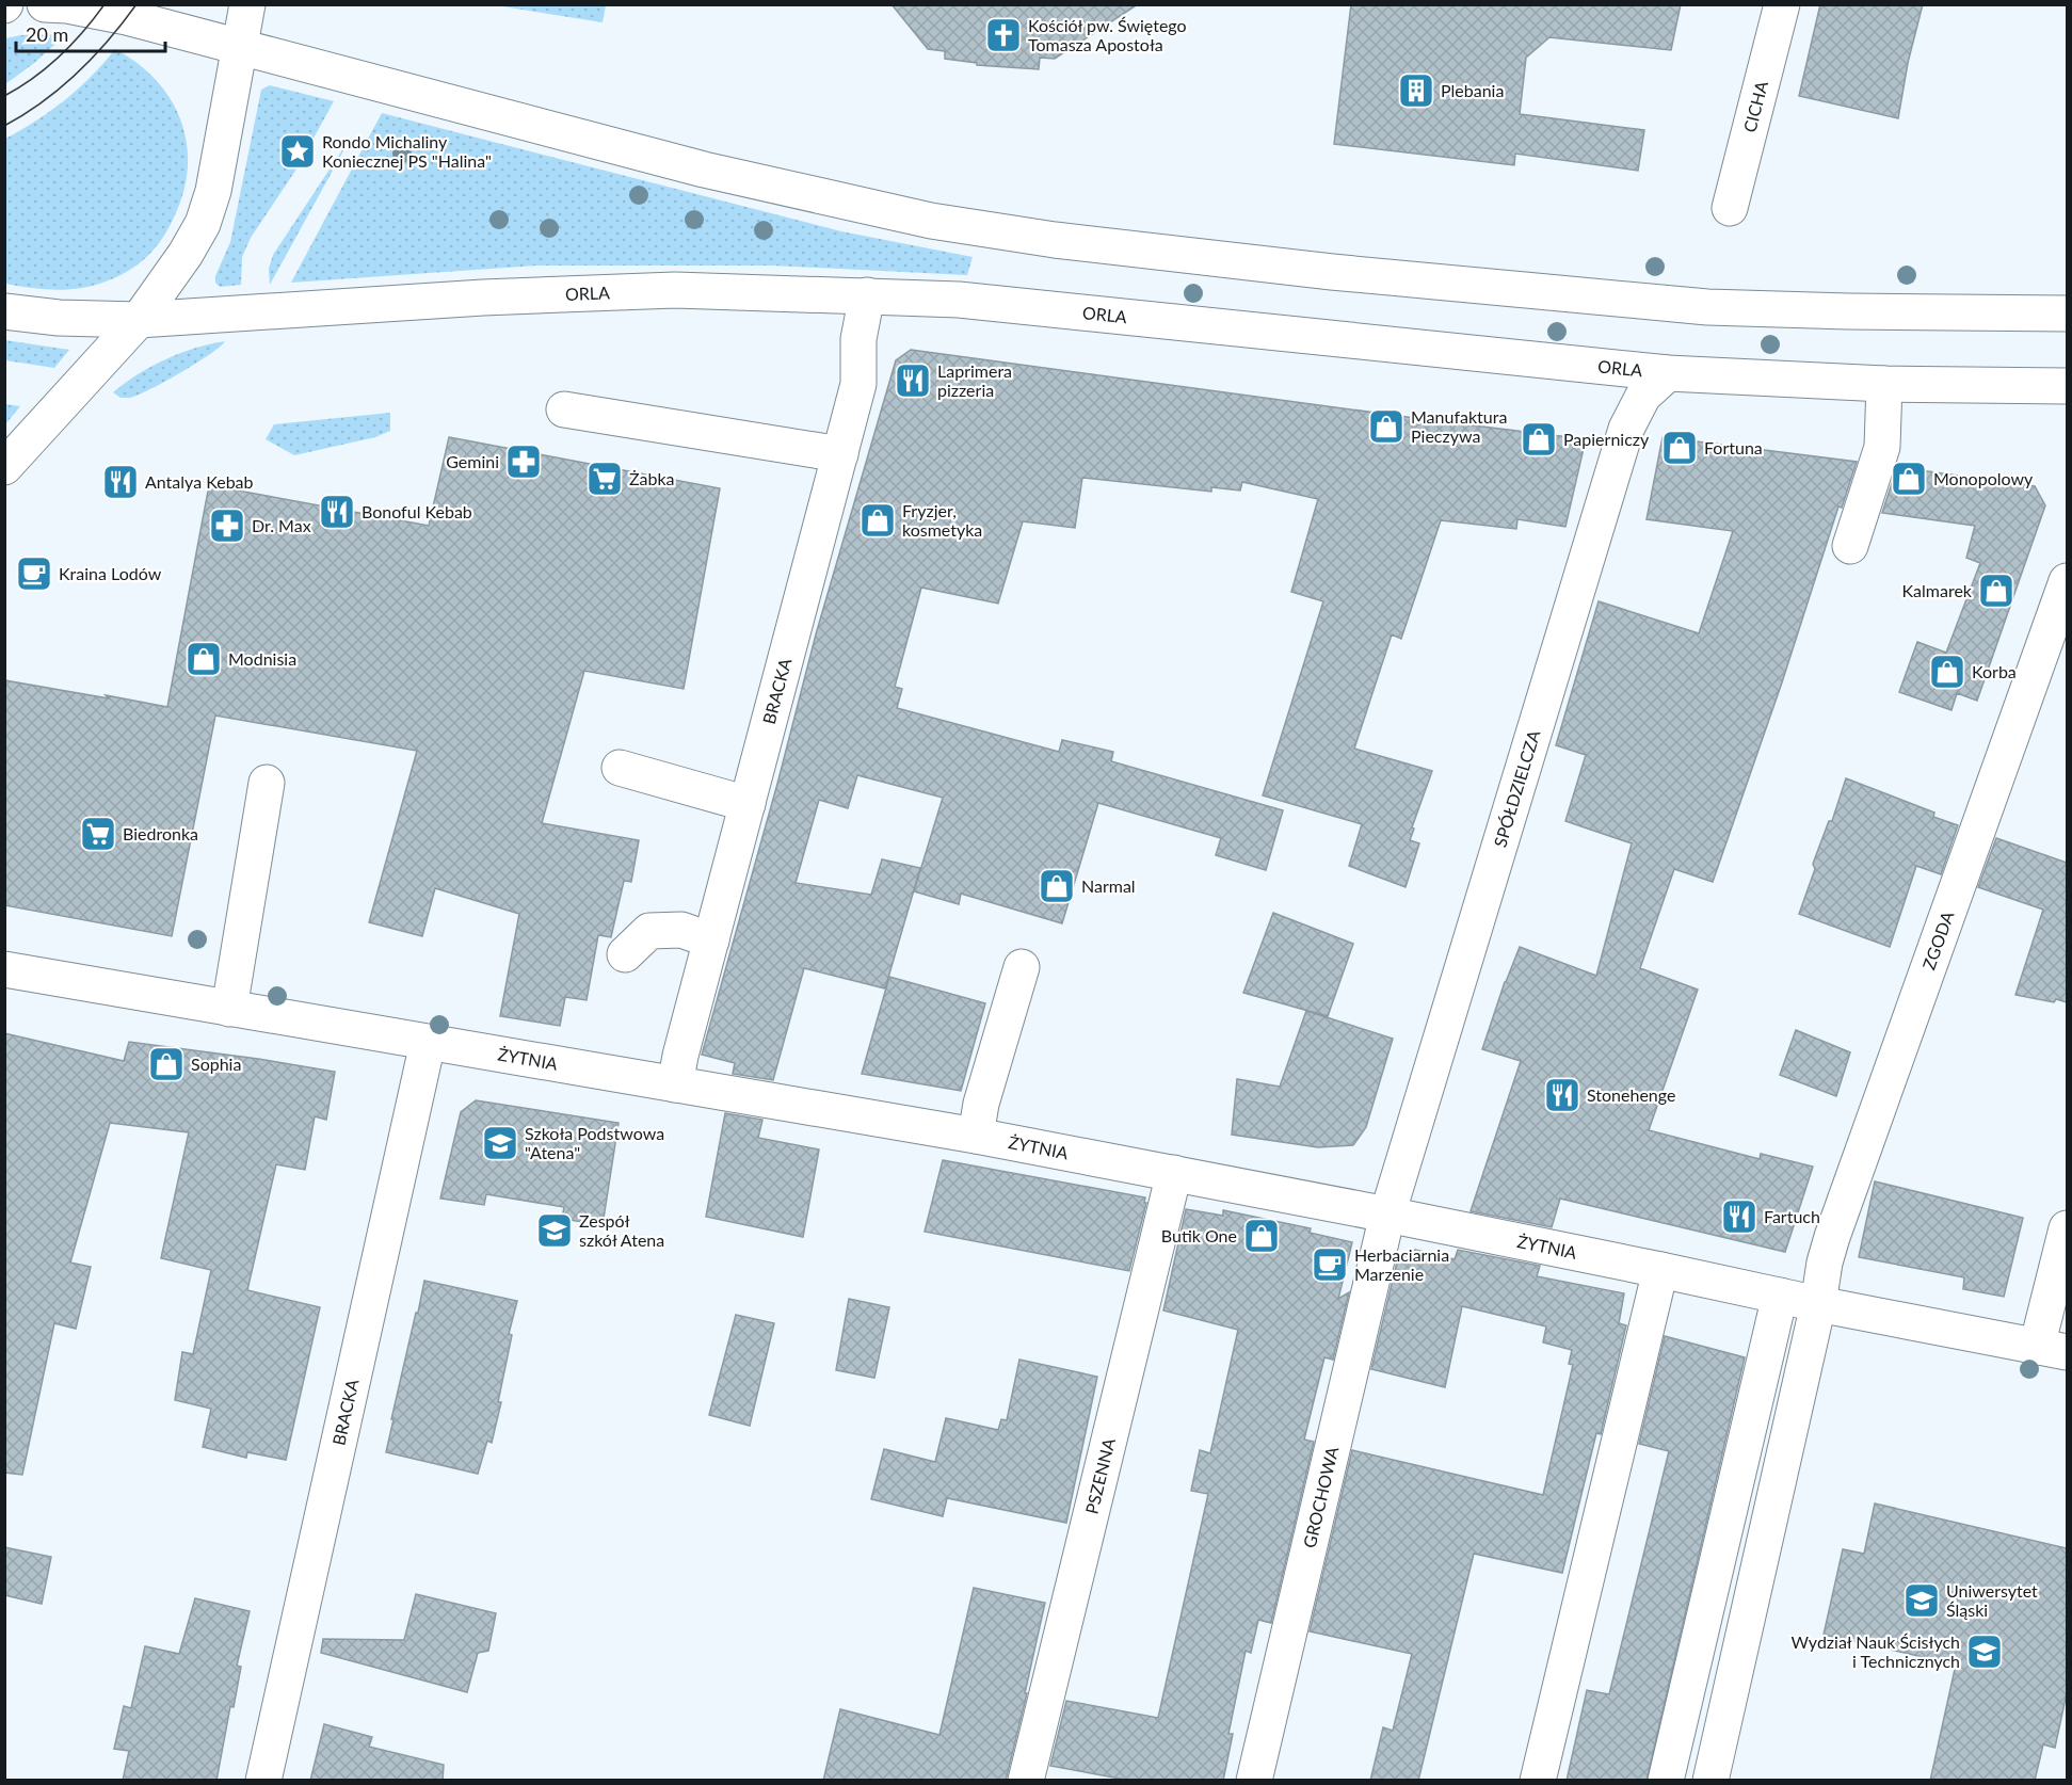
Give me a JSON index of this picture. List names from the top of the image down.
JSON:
{
  "streets": {
    "street": [
      "CICHA",
      "ORLA",
      "BRACKA",
      "SPÓŁDZIELCZA",
      "ZGODA",
      "ŻYTNIA",
      "PSZENNA",
      "GROCHOWA"
    ]
  },
  "crossings": [
    ["ORLA", "BRACKA"],
    ["ORLA", "SPÓŁDZIELCZA"],
    ["BRACKA", "ŻYTNIA"],
    ["SPÓŁDZIELCZA", "ŻYTNIA"],
    ["SPÓŁDZIELCZA", "GROCHOWA"],
    ["ZGODA", "ŻYTNIA"],
    ["ŻYTNIA", "PSZENNA"],
    ["ŻYTNIA", "GROCHOWA"]
  ],
  "places": {
    "church": ["Kościół pw. Świętego Tomasza Apostoła"],
    "building": ["Plebania"],
    "place": ["Rondo Michaliny Koniecznej PS \"Halina\""],
    "restaurant": [
      "Laprimera pizzeria",
      "Antalya Kebab",
      "Bonoful Kebab",
      "Stonehenge",
      "Fartuch"
    ],
    "shop": [
      "Manufaktura Pieczywa",
      "Papierniczy",
      "Fortuna",
      "Monopolowy",
      "Fryzjer, kosmetyka",
      "Kalmarek",
      "Modnisia",
      "Korba",
      "Narmal",
      "Sophia",
      "Butik One"
    ],
    "pharmacy": ["Gemini", "Dr. Max"],
    "supermarket": ["Żabka", "Biedronka"],
    "cafe": ["Kraina Lodów", "Herbaciarnia Marzenie"],
    "school or university": [
      "Szkoła Podstwowa \"Atena\"",
      "Zespół szkół Atena",
      "Uniwersytet Śląski",
      "Wydział Nauk Ścisłych i Technicznych"
    ]
  },
  "scale_bar": "20 m"
}
